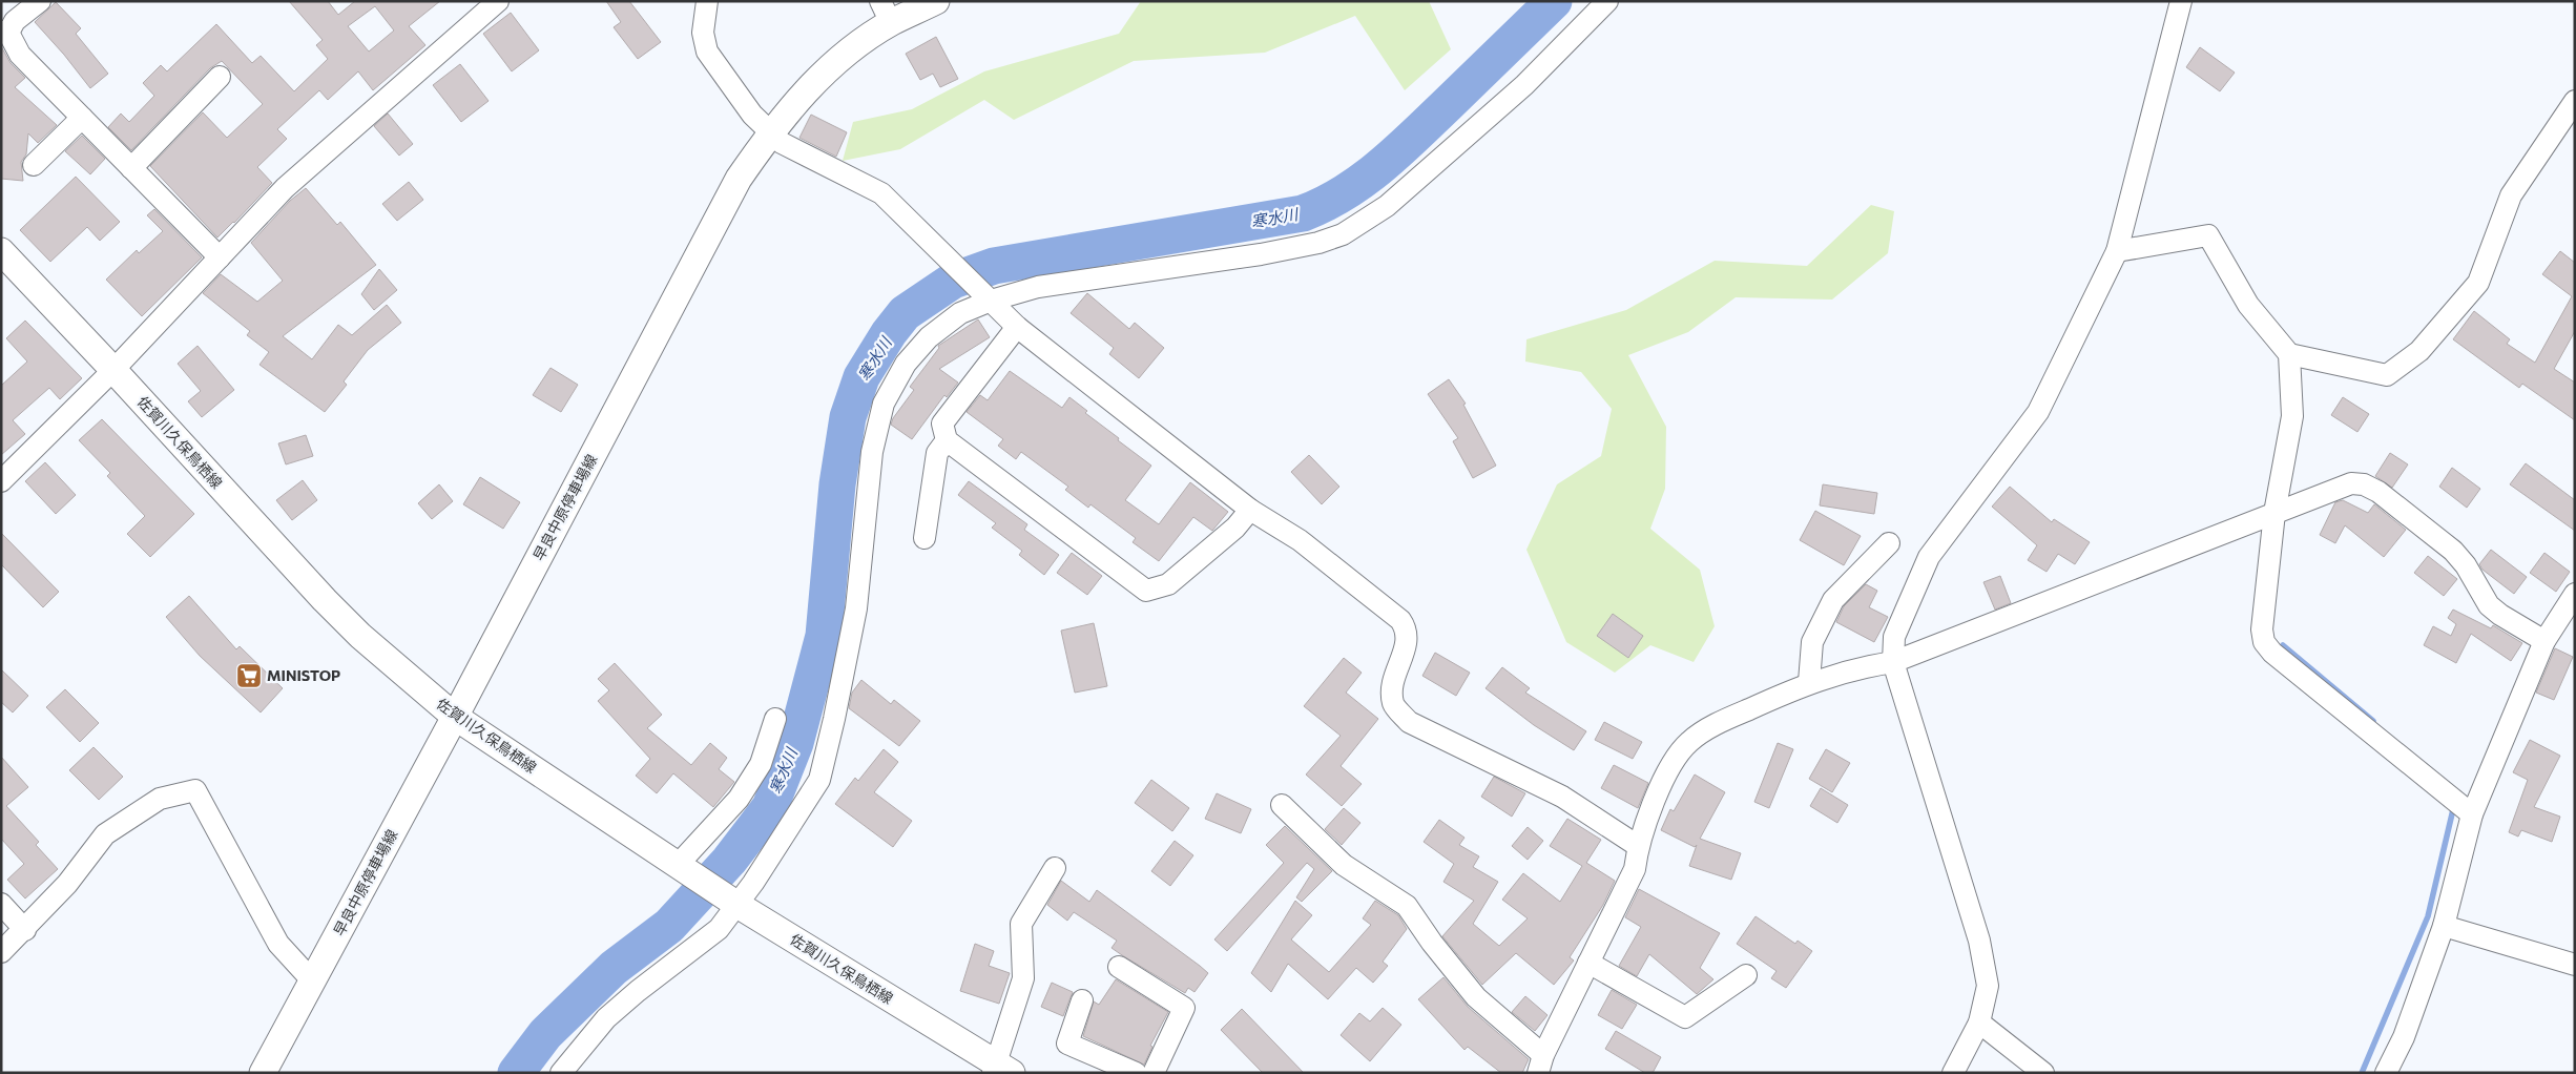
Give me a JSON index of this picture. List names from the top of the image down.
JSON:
{
  "streets": {
    "main road": ["佐賀川久保鳥栖線", "早良中原停車場線"]
  },
  "crossings": [
    ["佐賀川久保鳥栖線", "早良中原停車場線"]
  ],
  "water": ["寒水川"],
  "places": {
    "supermarket": ["MINISTOP"]
  }
}
